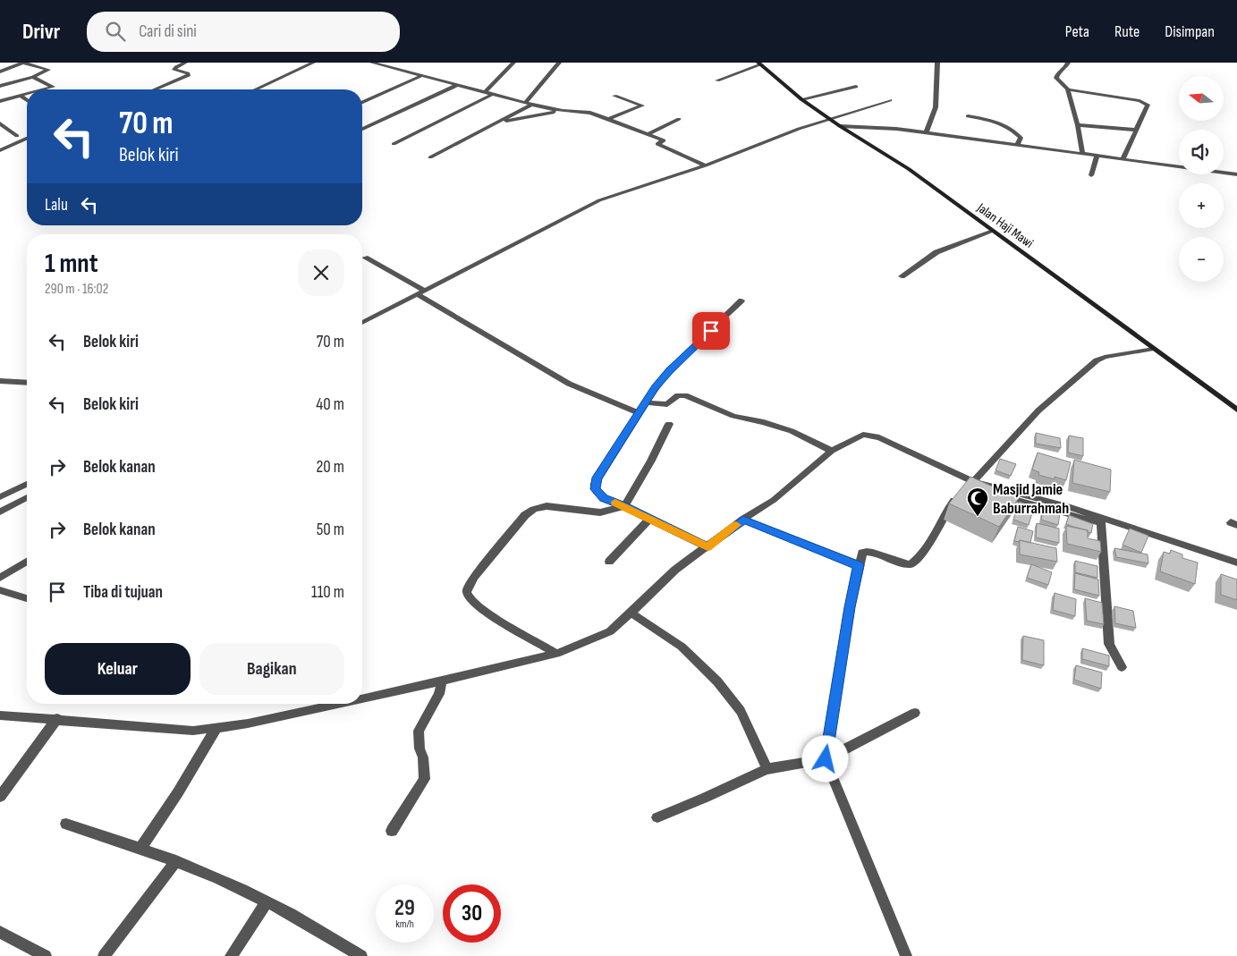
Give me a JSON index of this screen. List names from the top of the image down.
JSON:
{
  "streets": {
    "street": ["Jalan Haji Mawi"]
  },
  "places": {
    "mosque": ["Masjid Jamie Baburrahmah"]
  },
  "north": "left",
  "page": {
    "header": "Drivr",
    "search": "Cari di sini",
    "nav": ["Peta", "Rute", "Disimpan"],
    "map_buttons": ["+", "−"],
    "turn": ["70 m", "Belok kiri"],
    "then": "Lalu",
    "heading": ["1 mnt", "290 m · 16:02"],
    "list": [
      {
        "name": "Belok kiri",
        "value": "70 m"
      },
      {
        "name": "Belok kiri",
        "value": "40 m"
      },
      {
        "name": "Belok kanan",
        "value": "20 m"
      },
      {
        "name": "Belok kanan",
        "value": "50 m"
      },
      {
        "name": "Tiba di tujuan",
        "value": "110 m"
      }
    ],
    "buttons": ["Keluar", "Bagikan"],
    "speed": "29 km/h",
    "limit": "30"
  }
}
